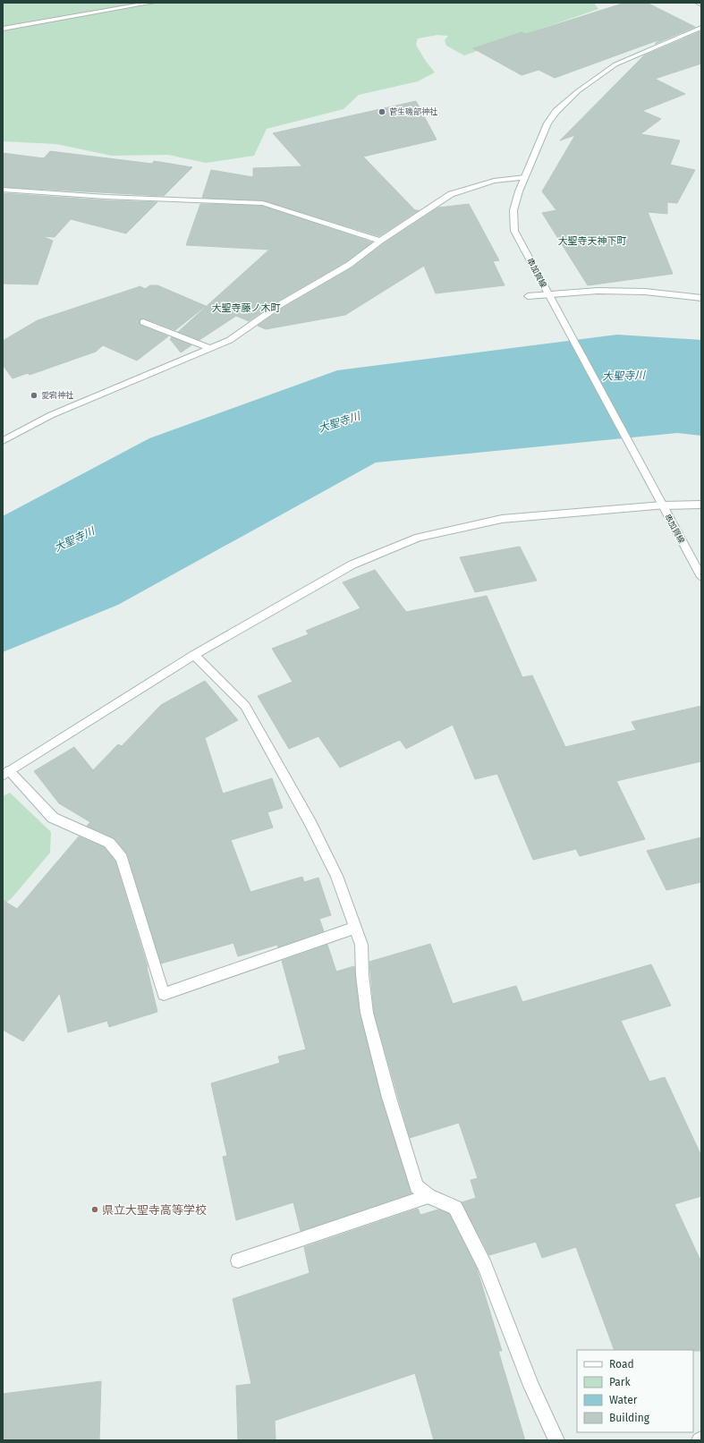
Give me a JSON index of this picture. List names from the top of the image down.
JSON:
{
  "streets": {
    "street": ["串加賀線"]
  },
  "districts": ["大聖寺天神下町", "大聖寺藤ノ木町"],
  "water": ["大聖寺川"],
  "places": ["菅生磯部神社", "愛宕神社", "県立大聖寺高等学校"],
  "legend": [
    "Road",
    "Park",
    "Water",
    "Building"
  ]
}
